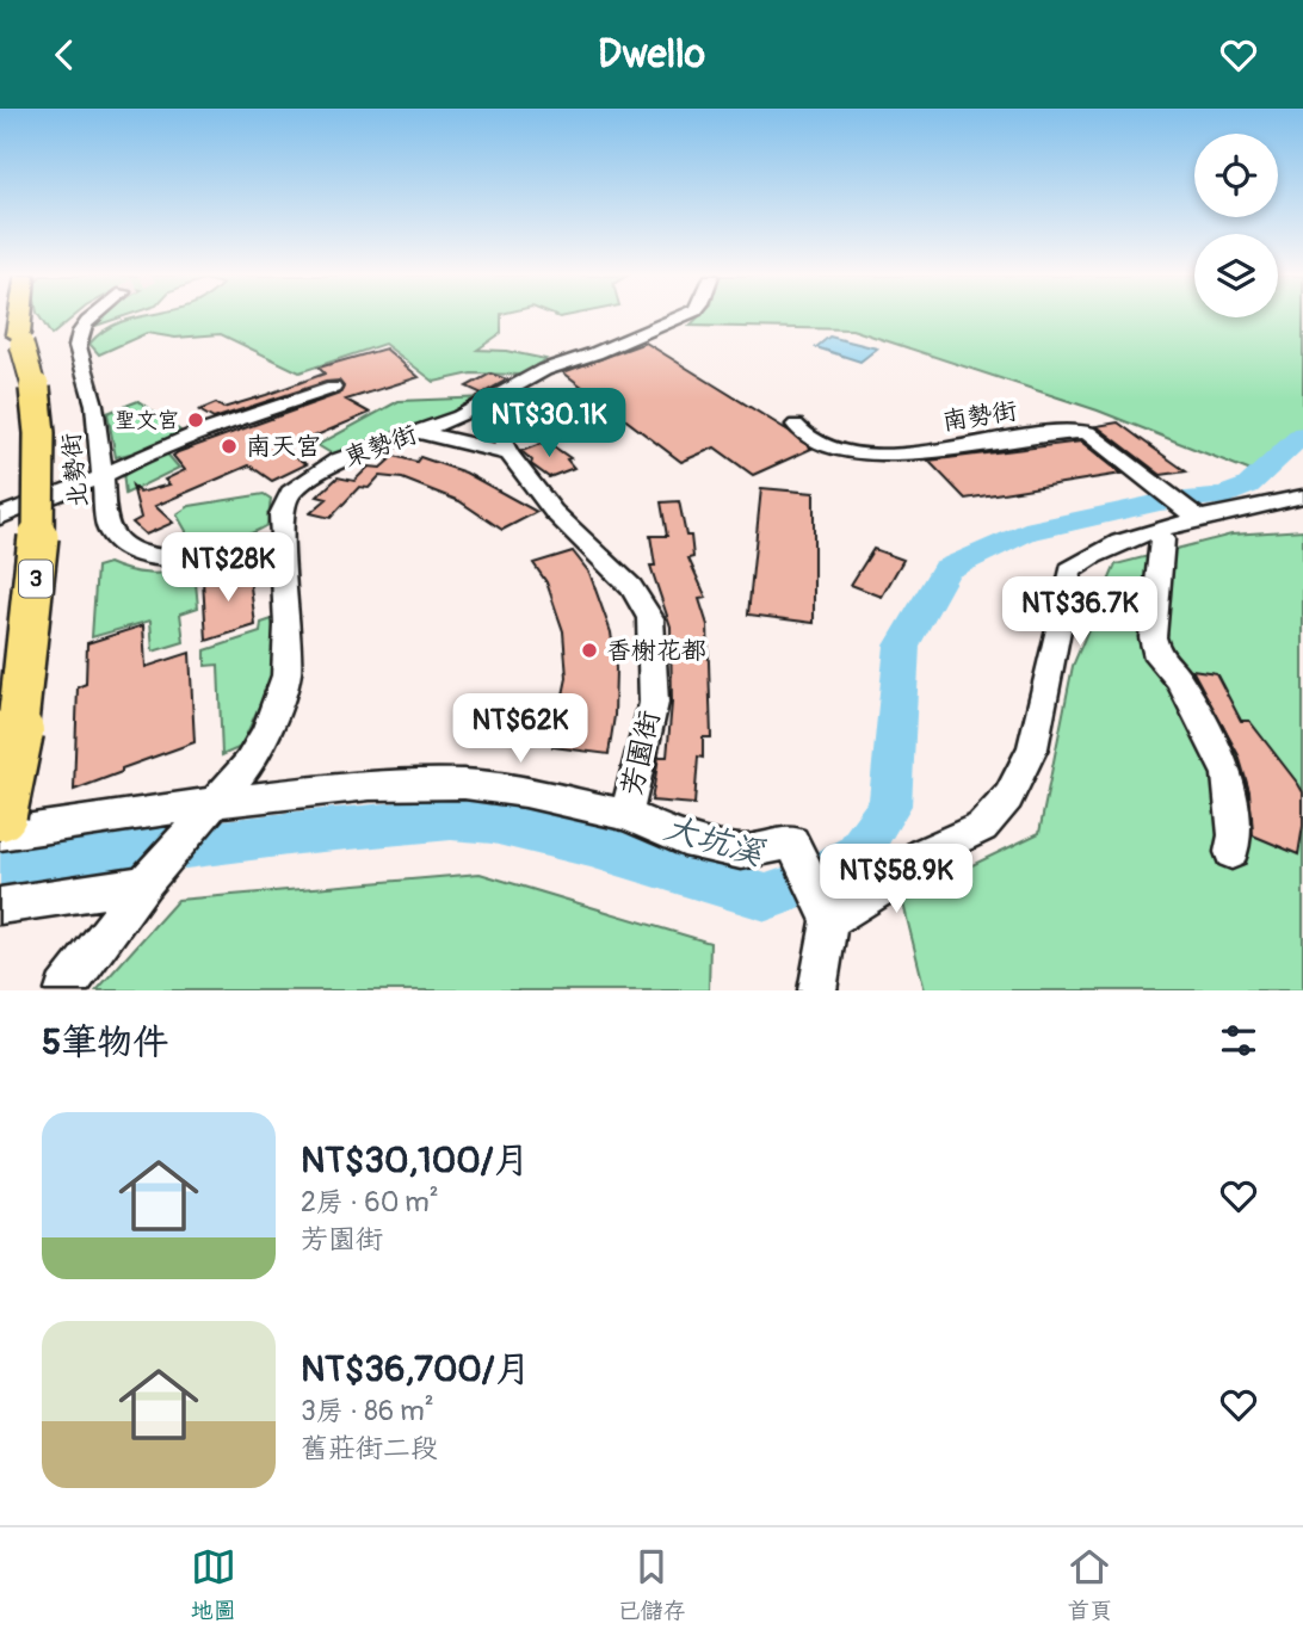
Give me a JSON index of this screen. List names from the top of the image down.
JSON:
{
  "streets": {
    "highway": ["3"],
    "street": [
      "南勢街",
      "東勢街",
      "北勢街",
      "芳園街"
    ]
  },
  "crossings": [
    ["東勢街", "北勢街"],
    ["東勢街", "芳園街"]
  ],
  "water": ["大坑溪"],
  "places": ["聖文宮", "南天宮", "香榭花都"],
  "page": {
    "header": "Dwello",
    "price": [
      "NT$30.1K",
      "NT$28K",
      "NT$36.7K",
      "NT$62K",
      "NT$58.9K"
    ],
    "heading": "5筆物件",
    "list": [
      {
        "name": "NT$30,100/月",
        "note": "2房 · 60 m² · 芳園街"
      },
      {
        "name": "NT$36,700/月",
        "note": "3房 · 86 m² · 舊莊街二段"
      }
    ],
    "tabs": ["地圖", "已儲存", "首頁"]
  }
}
